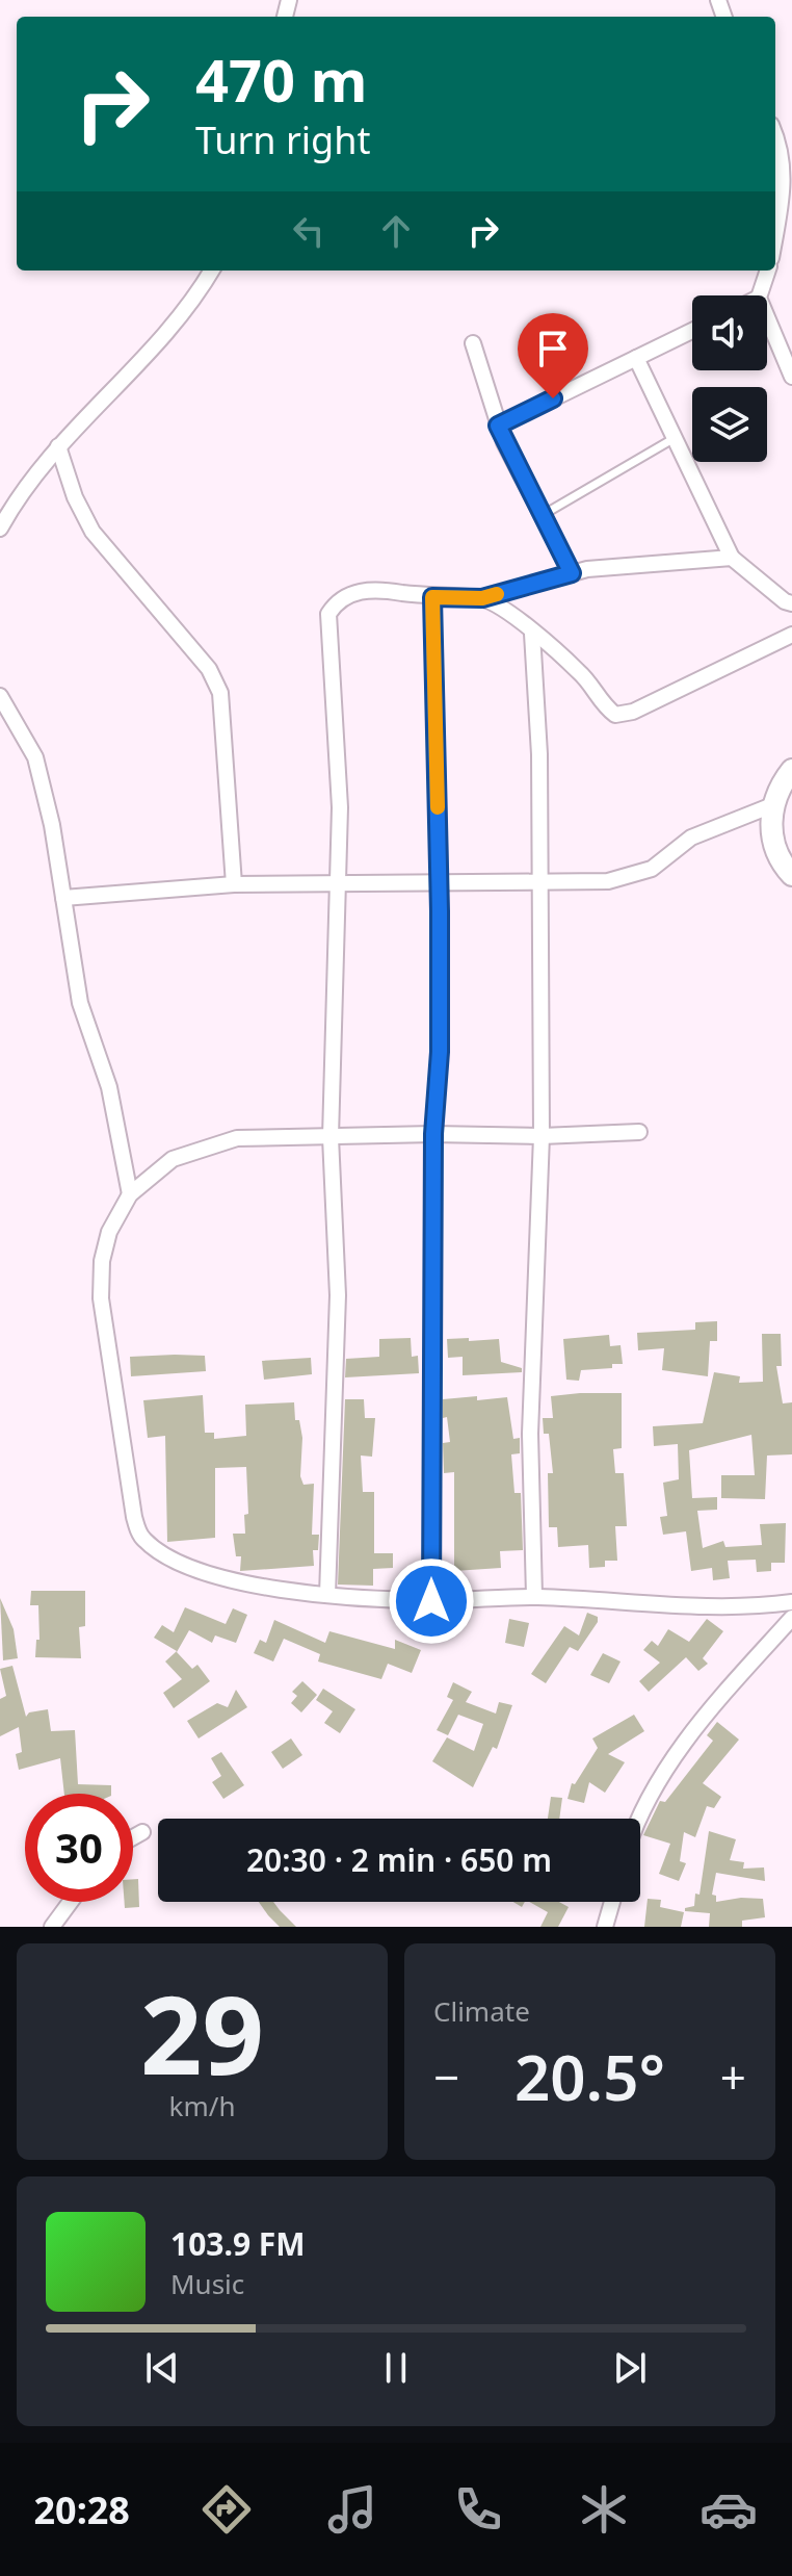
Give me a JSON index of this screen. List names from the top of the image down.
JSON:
{
  "page": {
    "turn": ["470 m", "Turn right"],
    "limit": "30",
    "trip": "20:30 · 2 min · 650 m",
    "tile": [
      ["29", "km/h"],
      "Climate"
    ],
    "heat": ["−", "20.5°", "+"],
    "song": ["103.9 FM", "Music"],
    "tabs": "20:28"
  }
}
